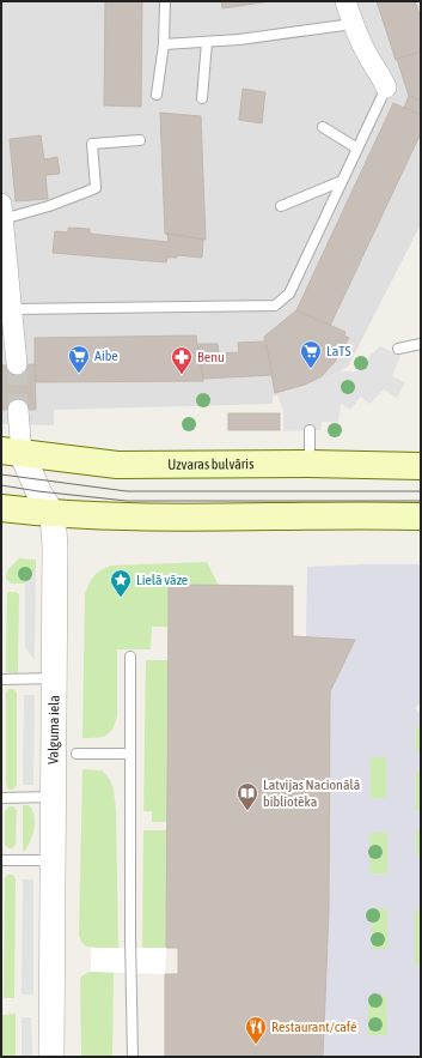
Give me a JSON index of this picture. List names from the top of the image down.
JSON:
{
  "streets": {
    "main road": ["Uzvaras bulvāris"],
    "street": ["Valguma iela"]
  },
  "places": {
    "supermarket": ["LaTS", "Aibe"],
    "pharmacy": ["Benu"],
    "place": ["Lielā vāze"],
    "library": ["Latvijas Nacionālā bibliotēka"],
    "restaurant": ["Restaurant/café"]
  }
}
